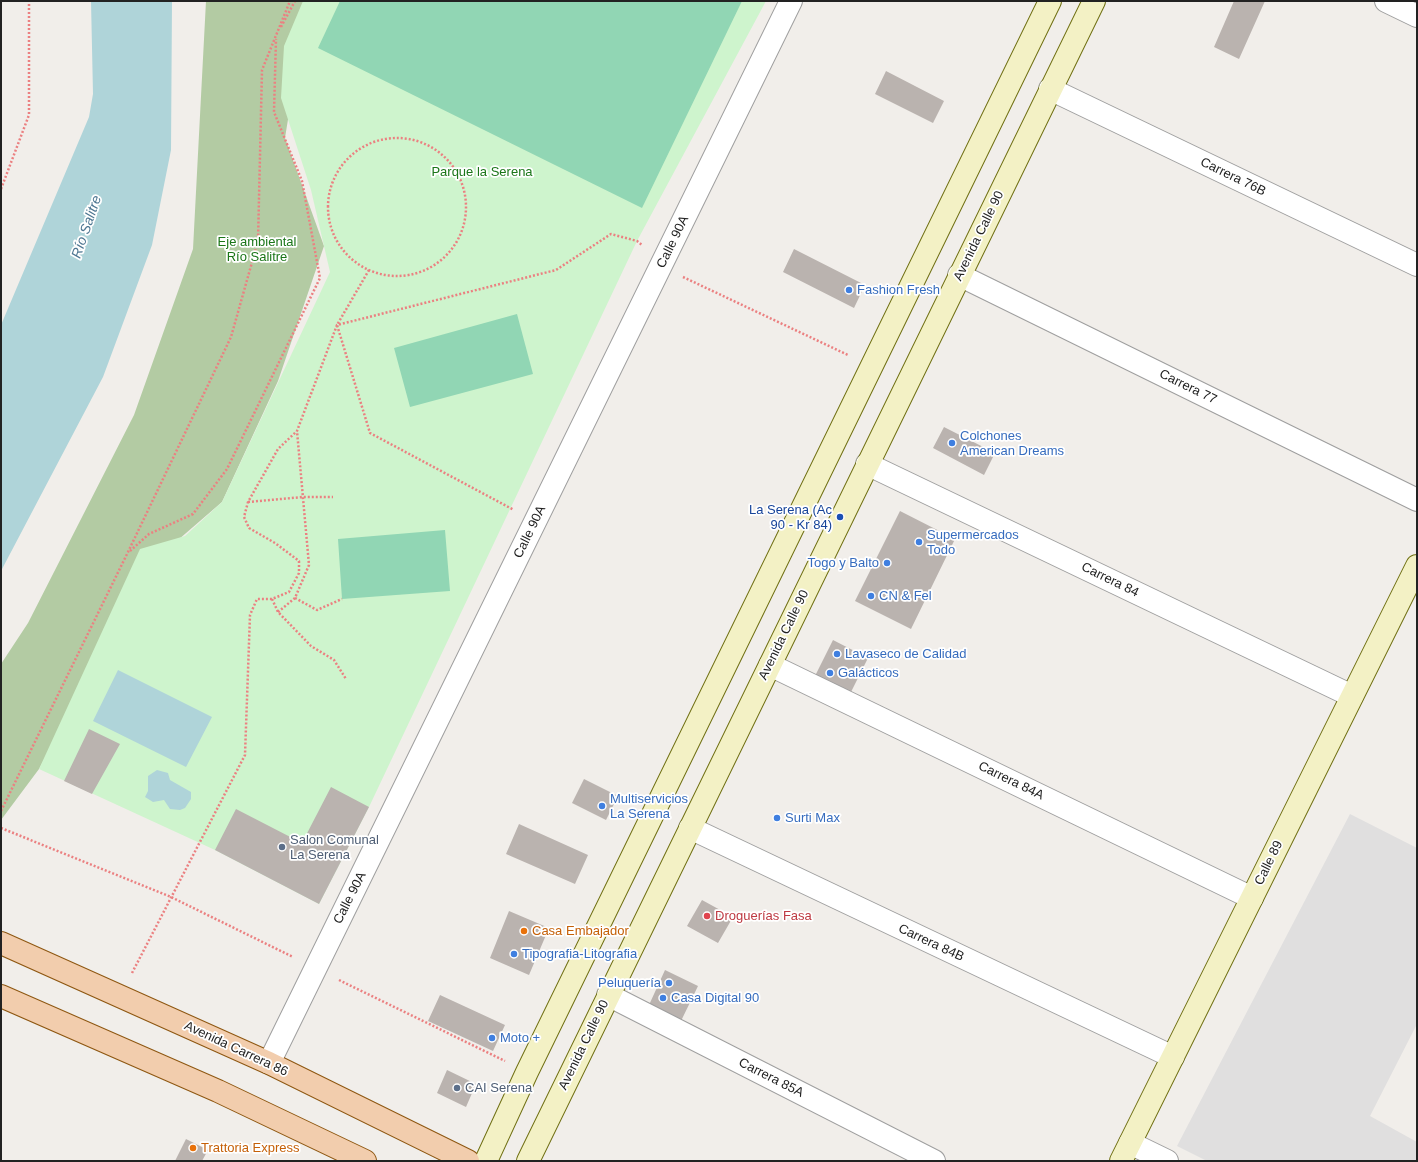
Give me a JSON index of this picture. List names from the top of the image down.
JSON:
{
  "streets": {
    "main road": ["Avenida Calle 90", "Calle 89", "Avenida Carrera 86"],
    "street": [
      "Carrera 76B",
      "Calle 90A",
      "Carrera 77",
      "Carrera 84",
      "Carrera 84A",
      "Carrera 84B",
      "Carrera 85A"
    ]
  },
  "crossings": [
    ["Carrera 76B", "Avenida Calle 90"],
    ["Avenida Calle 90", "Carrera 77"],
    ["Avenida Calle 90", "Carrera 84"],
    ["Avenida Calle 90", "Carrera 84A"],
    ["Avenida Calle 90", "Carrera 84B"],
    ["Avenida Calle 90", "Carrera 85A"],
    ["Calle 90A", "Avenida Carrera 86"],
    ["Carrera 84", "Calle 89"],
    ["Carrera 84A", "Calle 89"],
    ["Calle 89", "Carrera 84B"]
  ],
  "water": ["Río Salitre"],
  "parks": ["Parque la Serena", "Eje ambiental Río Salitre"],
  "places": [
    "Fashion Fresh",
    "Colchones American Dreams",
    "La Serena (Ac 90 - Kr 84)",
    "Supermercados Todo",
    "Togo y Balto",
    "CN & Fel",
    "Lavaseco de Calidad",
    "Galácticos",
    "Multiservicios La Serena",
    "Surti Max",
    "Salon Comunal La Serena",
    "Droguerías Fasa",
    "Casa Embajador",
    "Tipografia-Litografia",
    "Peluquería",
    "Casa Digital 90",
    "Moto +",
    "CAI Serena",
    "Trattoria Express"
  ]
}
